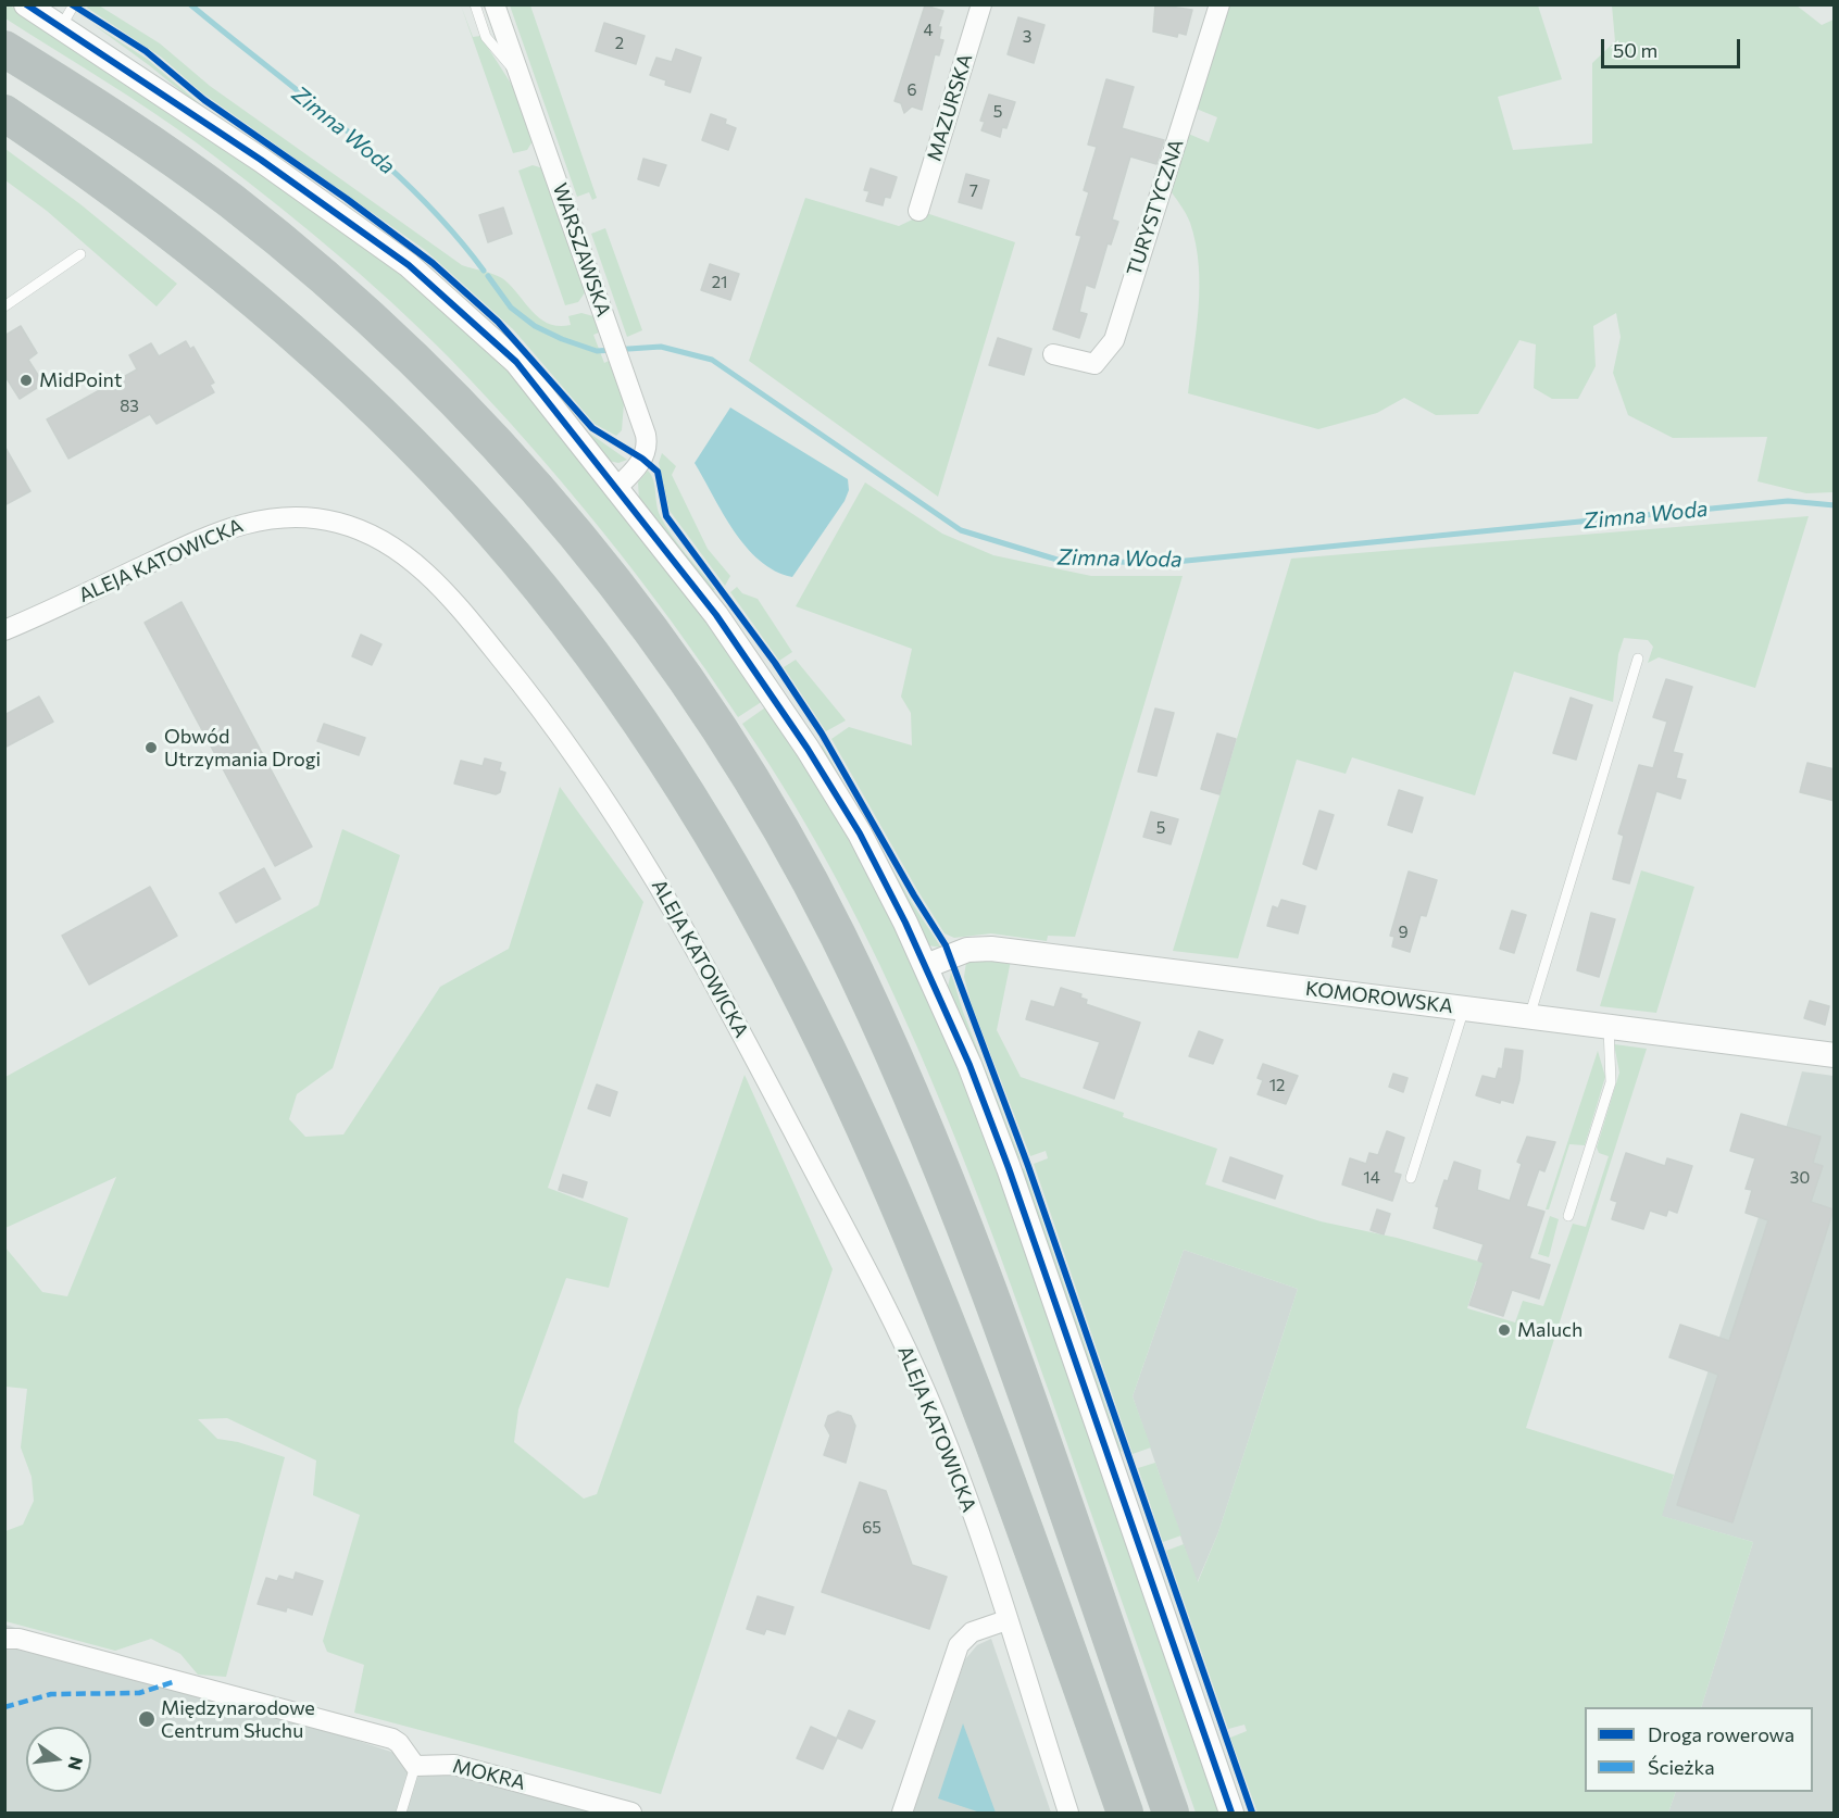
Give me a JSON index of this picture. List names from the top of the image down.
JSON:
{
  "streets": {
    "street": [
      "MAZURSKA",
      "TURYSTYCZNA",
      "WARSZAWSKA",
      "ALEJA KATOWICKA",
      "KOMOROWSKA",
      "MOKRA"
    ]
  },
  "water": ["Zimna Woda"],
  "places": [
    "MidPoint",
    "Obwód Utrzymania Drogi",
    "Maluch",
    "Międzynarodowe Centrum Słuchu"
  ],
  "house_numbers": [
    "4",
    "3",
    "2",
    "6",
    "5",
    "7",
    "21",
    "83",
    "5",
    "9",
    "12",
    "14",
    "30",
    "65"
  ],
  "legend": ["Droga rowerowa", "Ścieżka"],
  "scale_bar": "50 m",
  "north": "right"
}
